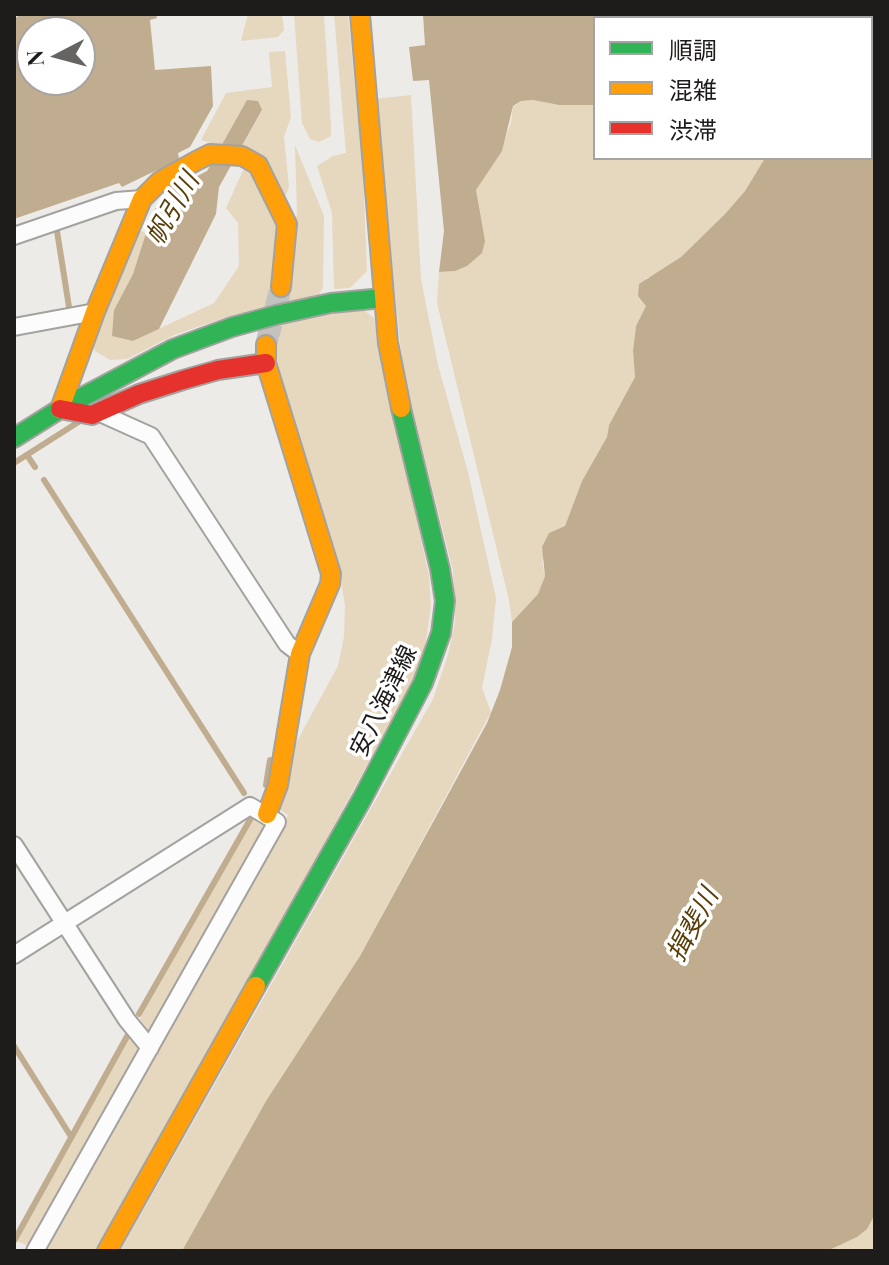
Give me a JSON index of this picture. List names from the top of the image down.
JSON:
{
  "streets": {
    "street": ["安八海津線"]
  },
  "water": ["帆引川", "揖斐川"],
  "legend": ["順調", "混雑", "渋滞"],
  "north": "left"
}
